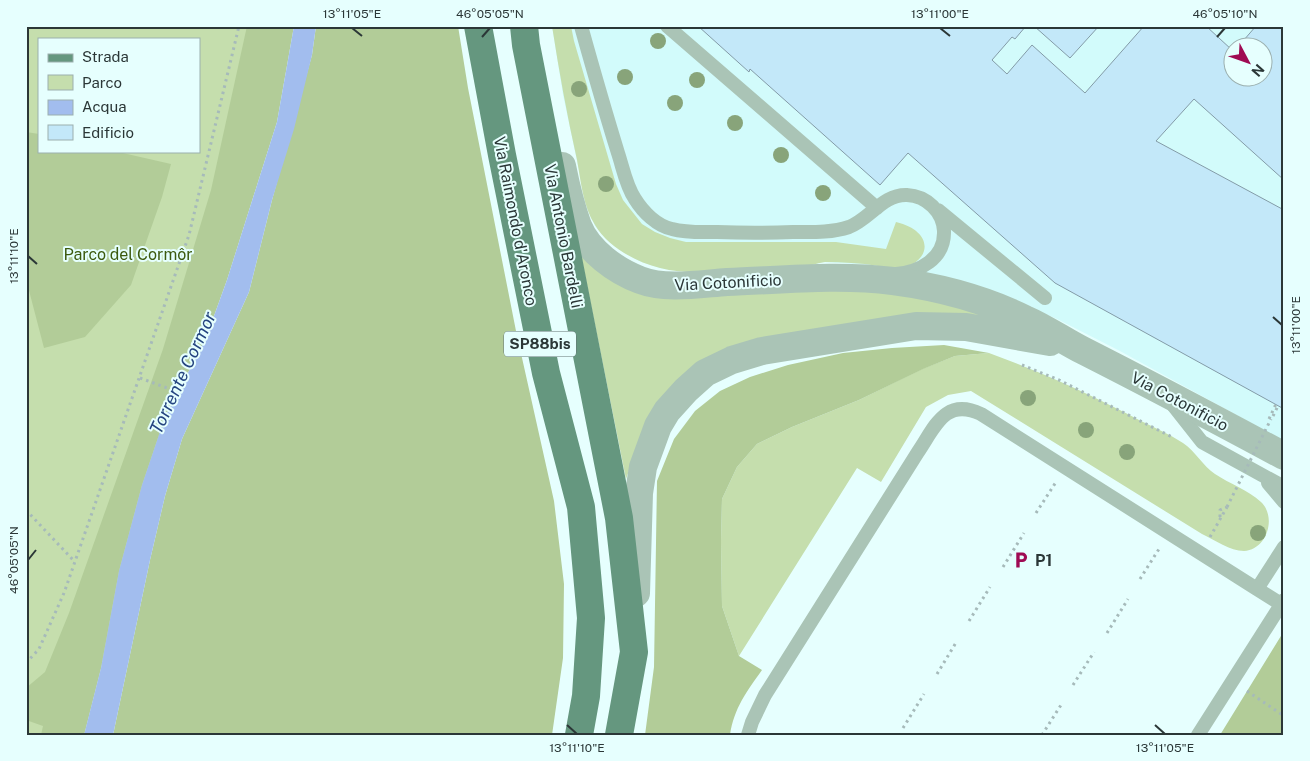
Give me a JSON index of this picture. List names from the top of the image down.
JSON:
{
  "streets": {
    "main road": ["Via Raimondo d'Aronco", "Via Antonio Bardelli", "SP88bis"],
    "street": ["Via Cotonificio"]
  },
  "crossings": [
    ["Via Antonio Bardelli", "Via Cotonificio"],
    ["Via Antonio Bardelli", "SP88bis"],
    ["Via Cotonificio", "SP88bis"]
  ],
  "water": ["Torrente Cormor"],
  "parks": ["Parco del Cormôr"],
  "places": {
    "parking": ["P1"]
  },
  "legend": [
    "Strada",
    "Parco",
    "Acqua",
    "Edificio"
  ],
  "north": "bottom right",
  "coordinates": [
    "13°11'05\"E",
    "46°05'05\"N",
    "13°11'00\"E",
    "46°05'10\"N",
    "13°11'10\"E"
  ]
}
